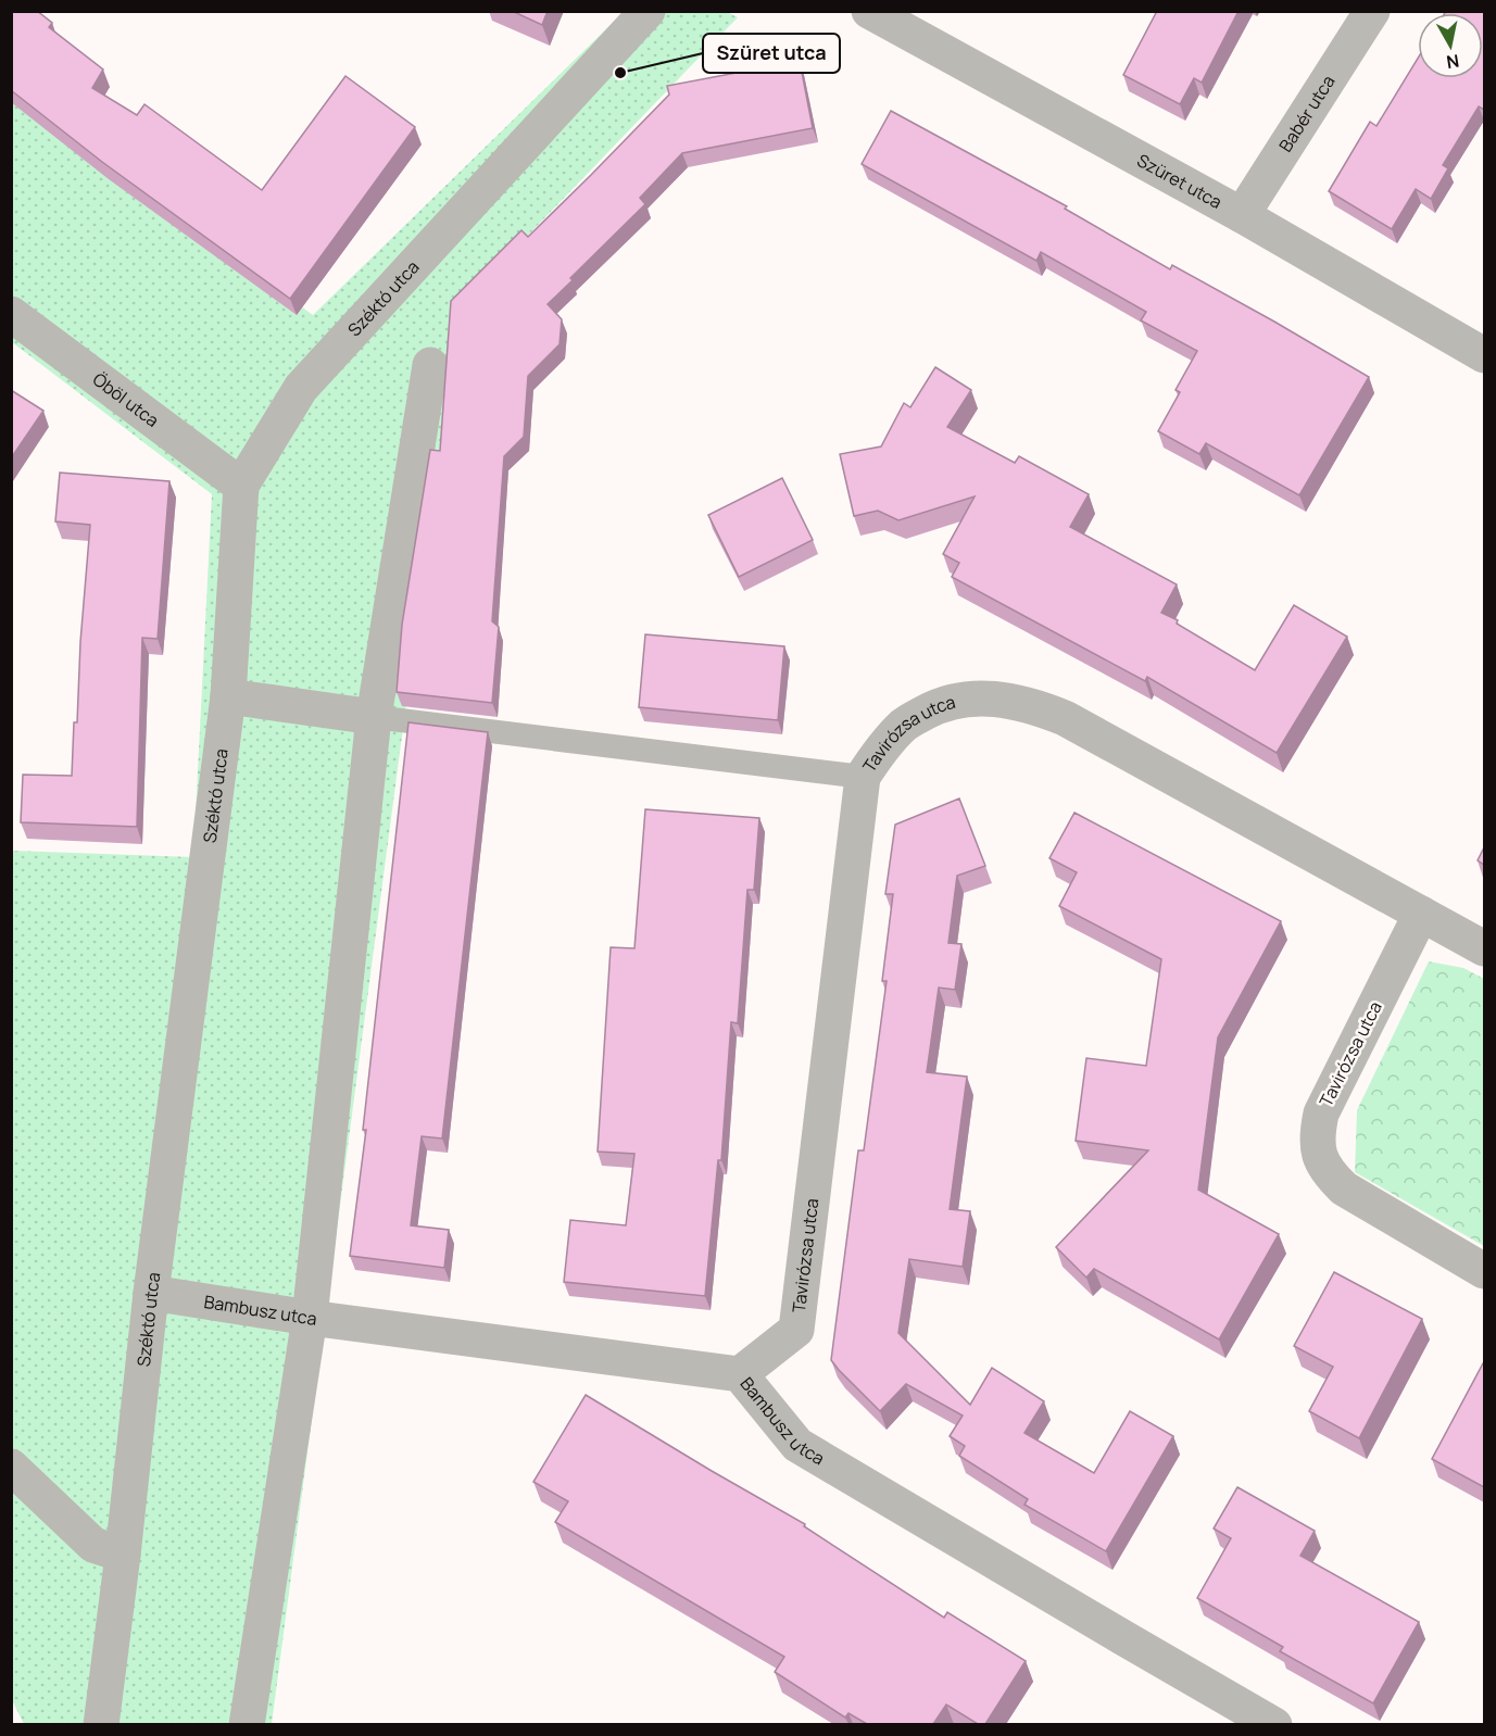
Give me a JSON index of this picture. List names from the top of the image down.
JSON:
{
  "streets": {
    "street": [
      "Babér utca",
      "Szüret utca",
      "Széktó utca",
      "Öböl utca",
      "Tavirózsa utca",
      "Bambusz utca"
    ]
  },
  "crossings": [
    ["Babér utca", "Szüret utca"],
    ["Széktó utca", "Öböl utca"],
    ["Széktó utca", "Bambusz utca"],
    ["Tavirózsa utca", "Bambusz utca"]
  ],
  "places": ["Szüret utca"],
  "north": "bottom"
}
